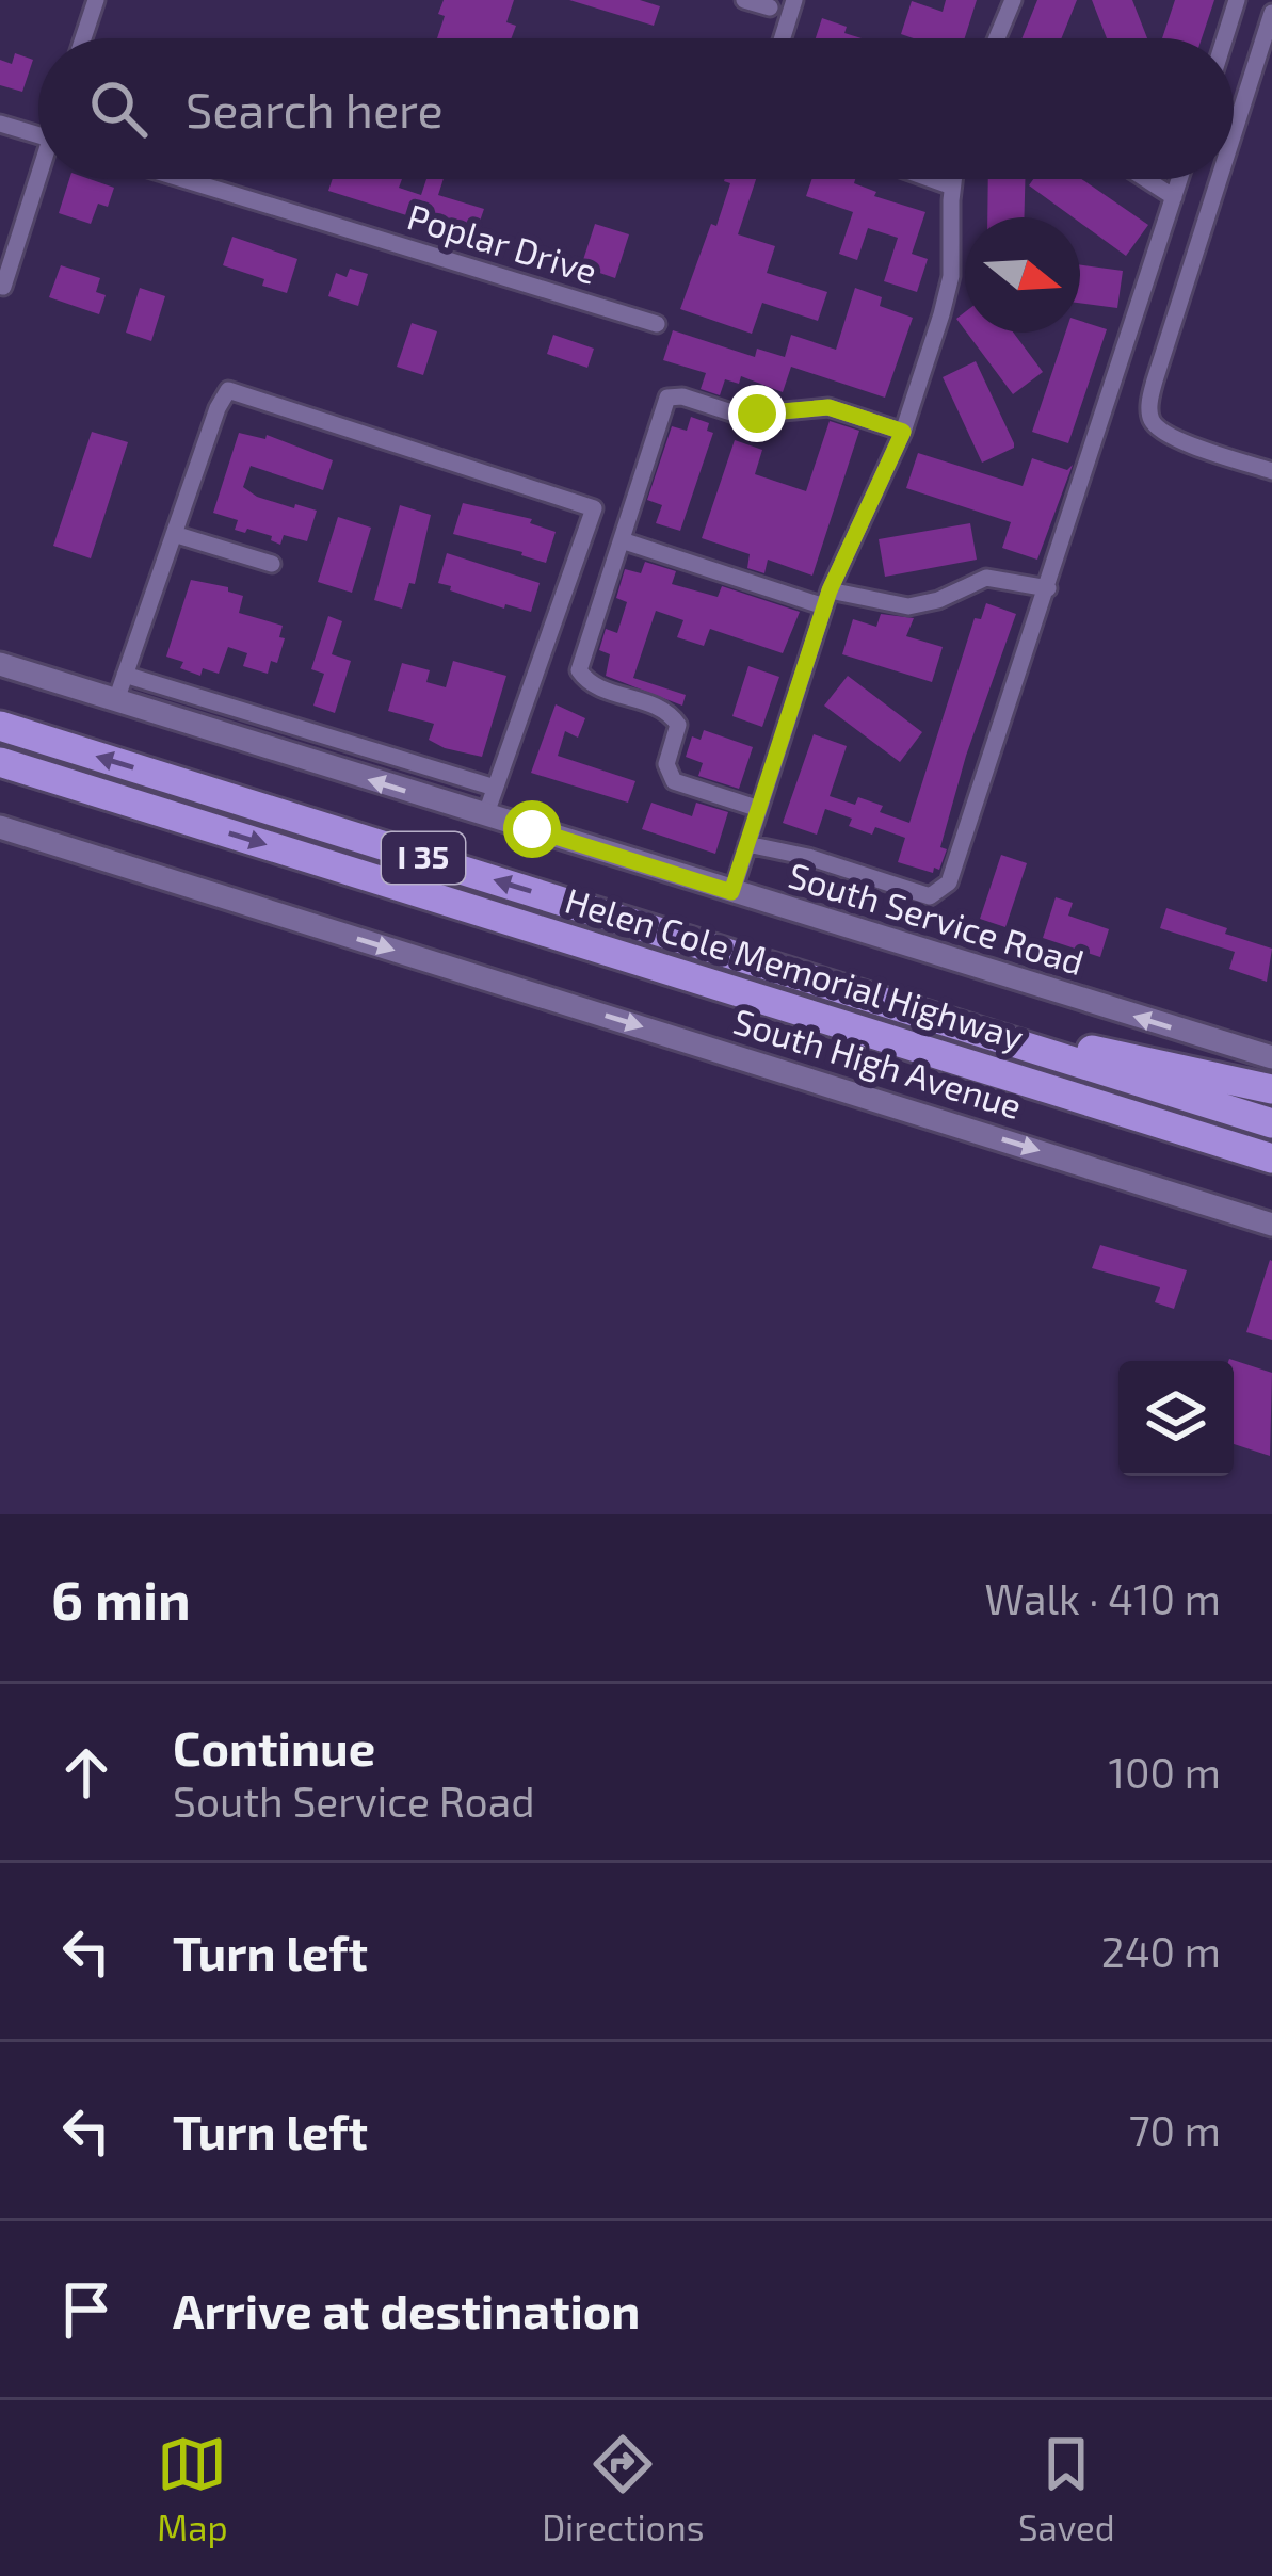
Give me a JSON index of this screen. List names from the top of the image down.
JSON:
{
  "streets": {
    "highway": ["I 35", "Helen Cole Memorial Highway"],
    "main road": ["South Service Road", "South High Avenue"],
    "street": ["Poplar Drive"]
  },
  "one_way": ["South Service Road", "South High Avenue"],
  "north": "right",
  "page": {
    "search": "Search here",
    "heading": ["6 min", "Walk · 410 m"],
    "list": [
      ["Continue", "South Service Road", "100 m"],
      ["Turn left", "240 m"],
      ["Turn left", "70 m"],
      "Arrive at destination"
    ],
    "nav": ["Map", "Directions", "Saved"]
  }
}
